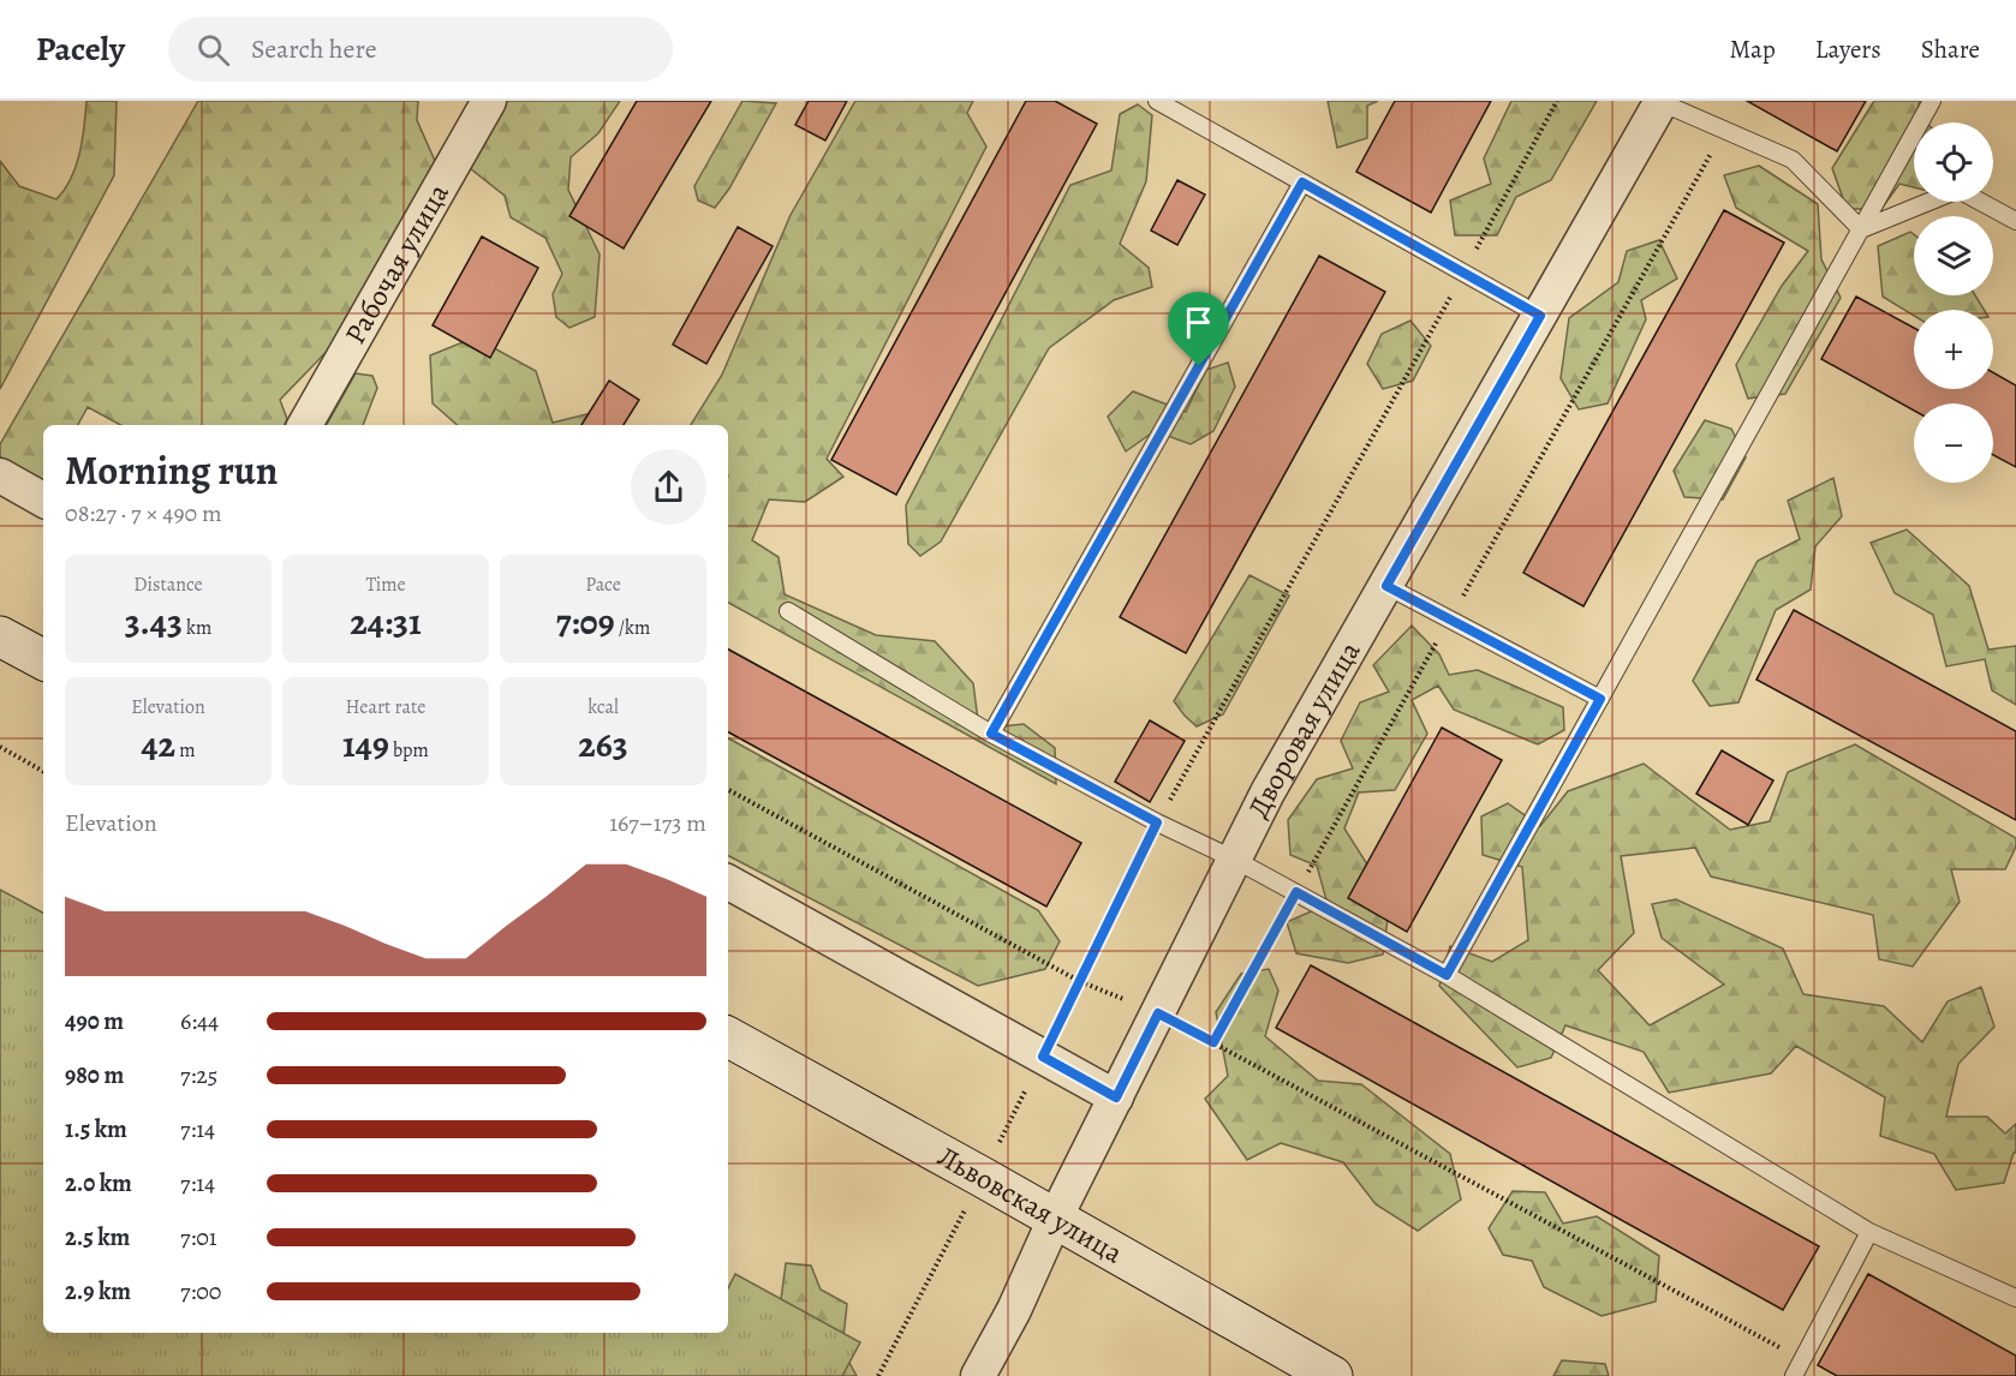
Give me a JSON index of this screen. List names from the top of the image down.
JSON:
{
  "streets": {
    "main road": ["Львовская улица"],
    "street": ["Рабочая улица", "Дворовая улица"]
  },
  "crossings": [
    ["Дворовая улица", "Львовская улица"]
  ],
  "page": {
    "header": "Pacely",
    "search": "Search here",
    "nav": ["Map", "Layers", "Share"],
    "map_buttons": ["+", "−"],
    "heading": ["Morning run", "08:27 · 7 × 490 m"],
    "stats": [
      ["Distance", "3.43 km"],
      ["Time", "24:31"],
      ["Pace", "7:09 /km"],
      ["Elevation", "42 m"],
      ["Heart rate", "149 bpm"],
      ["kcal", "263"]
    ],
    "chart": ["Elevation", "167–173 m"],
    "list": [
      {
        "name": "490 m",
        "note": "6:44"
      },
      {
        "name": "980 m",
        "note": "7:25"
      },
      {
        "name": "1.5 km",
        "note": "7:14"
      },
      {
        "name": "2.0 km",
        "note": "7:14"
      },
      {
        "name": "2.5 km",
        "note": "7:01"
      },
      {
        "name": "2.9 km",
        "note": "7:00"
      }
    ]
  }
}
